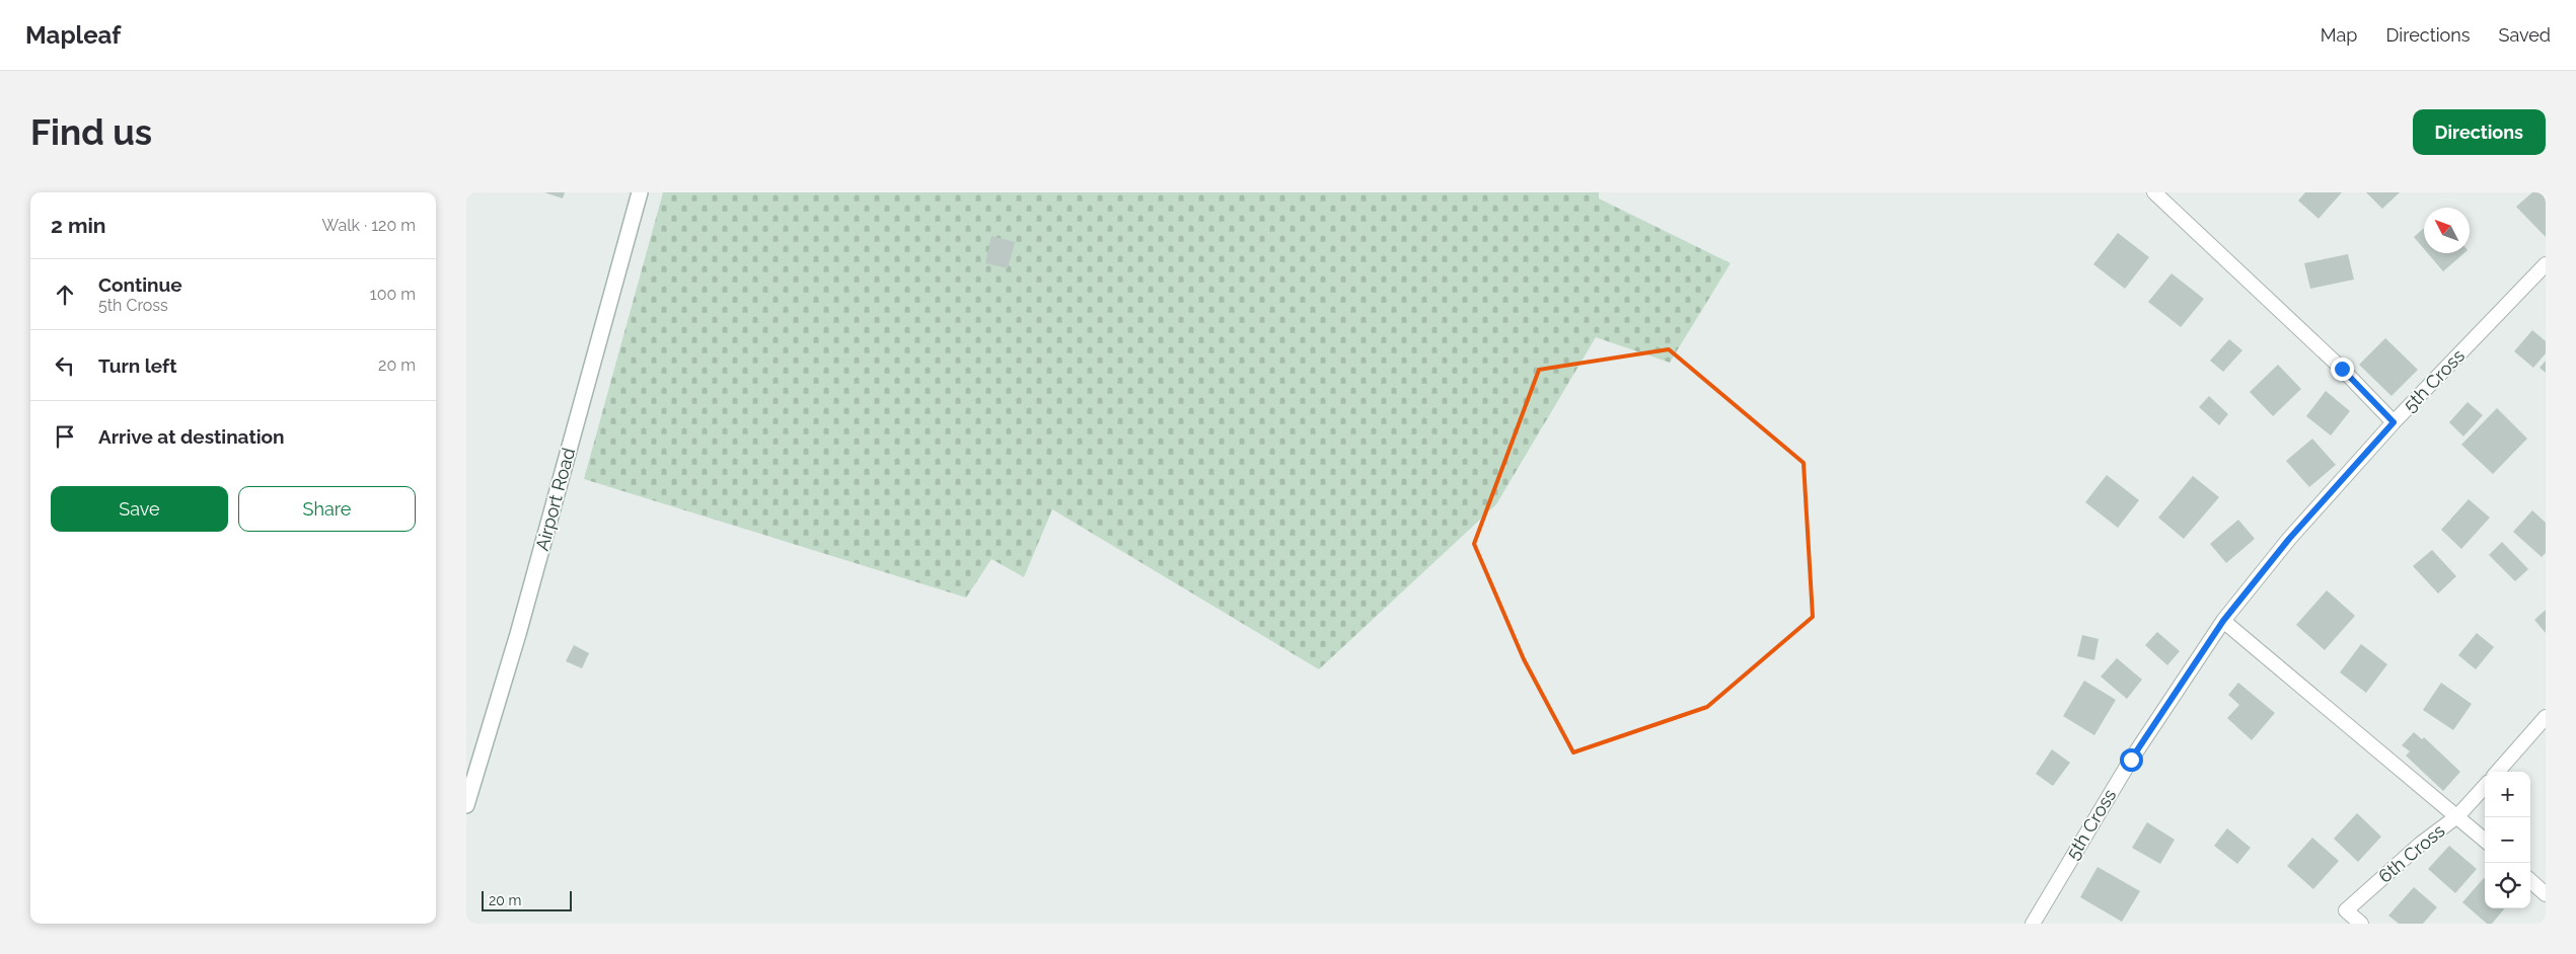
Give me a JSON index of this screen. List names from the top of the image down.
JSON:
{
  "streets": {
    "main road": ["Airport Road"],
    "lane": ["5th Cross", "6th Cross"]
  },
  "scale_bar": "20 m",
  "north": "top left",
  "page": {
    "header": "Mapleaf",
    "nav": ["Map", "Directions", "Saved"],
    "buttons": [
      "Directions",
      ["Save", "Share"]
    ],
    "title": "Find us",
    "heading": ["2 min", "Walk · 120 m"],
    "list": [
      ["Continue", "5th Cross", "100 m"],
      ["Turn left", "20 m"],
      "Arrive at destination"
    ],
    "map_buttons": ["+", "−"],
    "scale": "20 m"
  }
}
